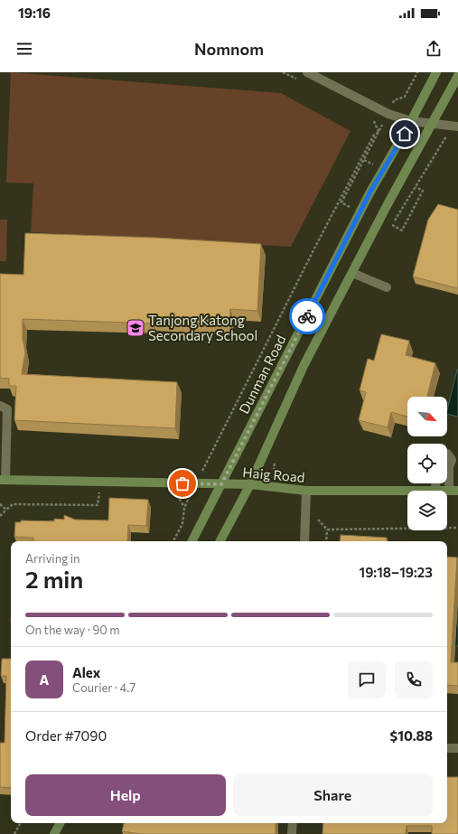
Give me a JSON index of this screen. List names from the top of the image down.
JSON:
{
  "streets": {
    "street": ["Dunman Road", "Haig Road"]
  },
  "crossings": [
    ["Dunman Road", "Haig Road"]
  ],
  "places": {
    "school or university": ["Tanjong Katong Secondary School"]
  },
  "north": "bottom right",
  "page": {
    "status": "19:16",
    "header": "Nomnom",
    "heading": ["2 min", "Arriving in", "19:18–19:23"],
    "panel": [
      "Alex",
      "Courier · 4.7",
      "Order #7090",
      "$10.88"
    ],
    "bar": "On the way · 90 m",
    "round": "A",
    "buttons": ["Help", "Share"]
  }
}
